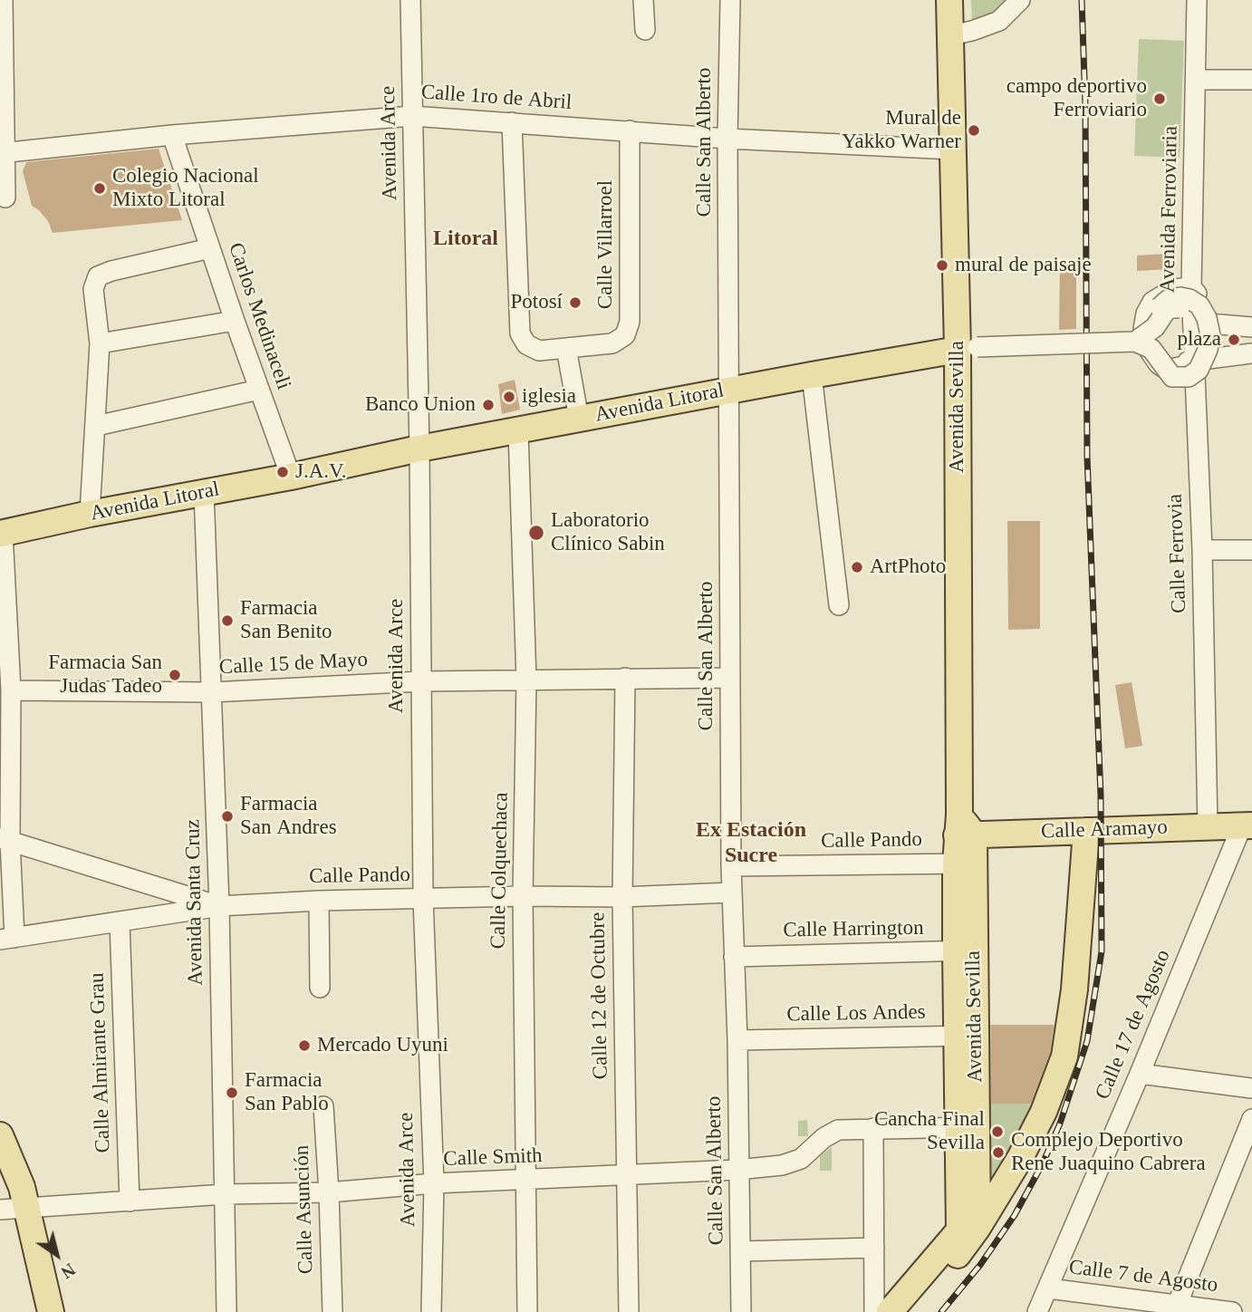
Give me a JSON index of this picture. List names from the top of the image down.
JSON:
{
  "streets": {
    "main road": ["Avenida Litoral", "Avenida Sevilla", "Calle Aramayo"],
    "street": [
      "Calle 1ro de Abril",
      "Calle San Alberto",
      "Avenida Arce",
      "Avenida Ferroviaria",
      "Calle Villarroel",
      "Carlos Medinaceli",
      "Calle Ferrovia",
      "Calle 15 de Mayo",
      "Calle Pando",
      "Calle Colquechaca",
      "Avenida Santa Cruz",
      "Calle Harrington",
      "Calle 12 de Octubre",
      "Calle Los Andes",
      "Calle 17 de Agosto",
      "Calle Almirante Grau",
      "Calle Smith",
      "Calle Asunción",
      "Calle 7 de Agosto"
    ]
  },
  "crossings": [
    ["Calle 1ro de Abril", "Calle San Alberto"],
    ["Calle 1ro de Abril", "Avenida Arce"],
    ["Calle 1ro de Abril", "Calle Villarroel"],
    ["Calle 1ro de Abril", "Carlos Medinaceli"],
    ["Calle 1ro de Abril", "Avenida Sevilla"],
    ["Calle San Alberto", "Avenida Litoral"],
    ["Calle San Alberto", "Calle 15 de Mayo"],
    ["Calle San Alberto", "Calle Pando"],
    ["Calle San Alberto", "Calle Harrington"],
    ["Calle San Alberto", "Calle Los Andes"],
    ["Calle San Alberto", "Calle Smith"],
    ["Avenida Arce", "Avenida Litoral"],
    ["Avenida Arce", "Calle 15 de Mayo"],
    ["Avenida Arce", "Calle Pando"],
    ["Avenida Arce", "Calle Smith"],
    ["Avenida Ferroviaria", "Calle Ferrovia"],
    ["Carlos Medinaceli", "Avenida Litoral"],
    ["Avenida Litoral", "Avenida Sevilla"],
    ["Avenida Litoral", "Calle Colquechaca"],
    ["Avenida Litoral", "Avenida Santa Cruz"],
    ["Avenida Sevilla", "Calle Aramayo"],
    ["Avenida Sevilla", "Calle Pando"],
    ["Avenida Sevilla", "Calle Harrington"],
    ["Avenida Sevilla", "Calle Los Andes"],
    ["Avenida Sevilla", "Calle Smith"],
    ["Calle Ferrovia", "Calle Aramayo"],
    ["Calle 15 de Mayo", "Calle Colquechaca"],
    ["Calle 15 de Mayo", "Avenida Santa Cruz"],
    ["Calle 15 de Mayo", "Calle 12 de Octubre"],
    ["Calle Aramayo", "Calle 17 de Agosto"],
    ["Calle Pando", "Calle Colquechaca"],
    ["Calle Pando", "Avenida Santa Cruz"],
    ["Calle Pando", "Calle 12 de Octubre"],
    ["Calle Colquechaca", "Calle Smith"],
    ["Avenida Santa Cruz", "Calle Smith"],
    ["Calle 12 de Octubre", "Calle Smith"],
    ["Calle 17 de Agosto", "Calle 7 de Agosto"],
    ["Calle Almirante Grau", "Calle Smith"],
    ["Calle Smith", "Calle Asunción"]
  ],
  "districts": ["Litoral", "Ex Estación Sucre"],
  "places": [
    "campo deportivo Ferroviario",
    "Mural de Yakko Warner",
    "Colegio Nacional Mixto Litoral",
    "mural de paisaje",
    "Potosí",
    "plaza",
    "iglesia",
    "Banco Union",
    "J.A.V.",
    "Laboratorio Clínico Sabin",
    "ArtPhoto",
    "Farmacia San Benito",
    "Farmacia San Judas Tadeo",
    "Farmacia San Andres",
    "Mercado Uyuni",
    "Farmacia San Pablo",
    "Cancha Final Sevilla",
    "Complejo Deportivo Rene Juaquino Cabrera"
  ],
  "north": "bottom right"
}
